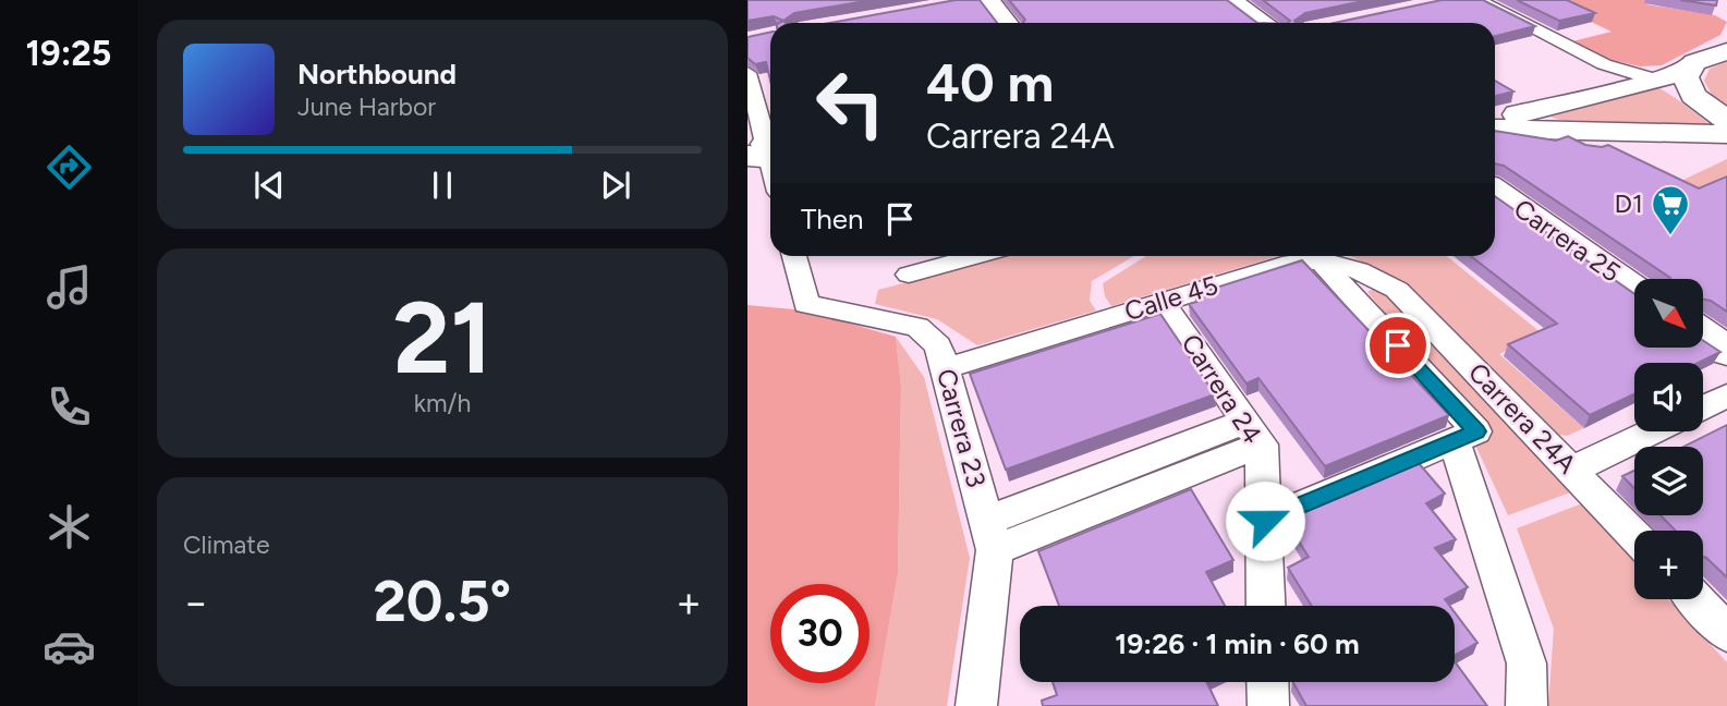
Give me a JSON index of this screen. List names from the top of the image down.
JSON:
{
  "streets": {
    "main road": ["Carrera 25"],
    "street": [
      "Calle 45",
      "Carrera 24",
      "Carrera 24A",
      "Carrera 23"
    ]
  },
  "crossings": [
    ["Calle 45", "Carrera 24"],
    ["Calle 45", "Carrera 24A"],
    ["Calle 45", "Carrera 23"]
  ],
  "places": {
    "supermarket": ["D1"]
  },
  "north": "bottom right",
  "page": {
    "tabs": "19:25",
    "turn": ["40 m", "Carrera 24A"],
    "song": ["Northbound", "June Harbor"],
    "then": "Then",
    "tile": [
      ["21", "km/h"],
      "Climate"
    ],
    "map_buttons": "+",
    "heat": ["−", "20.5°", "+"],
    "limit": "30",
    "trip": "19:26 · 1 min · 60 m"
  }
}
